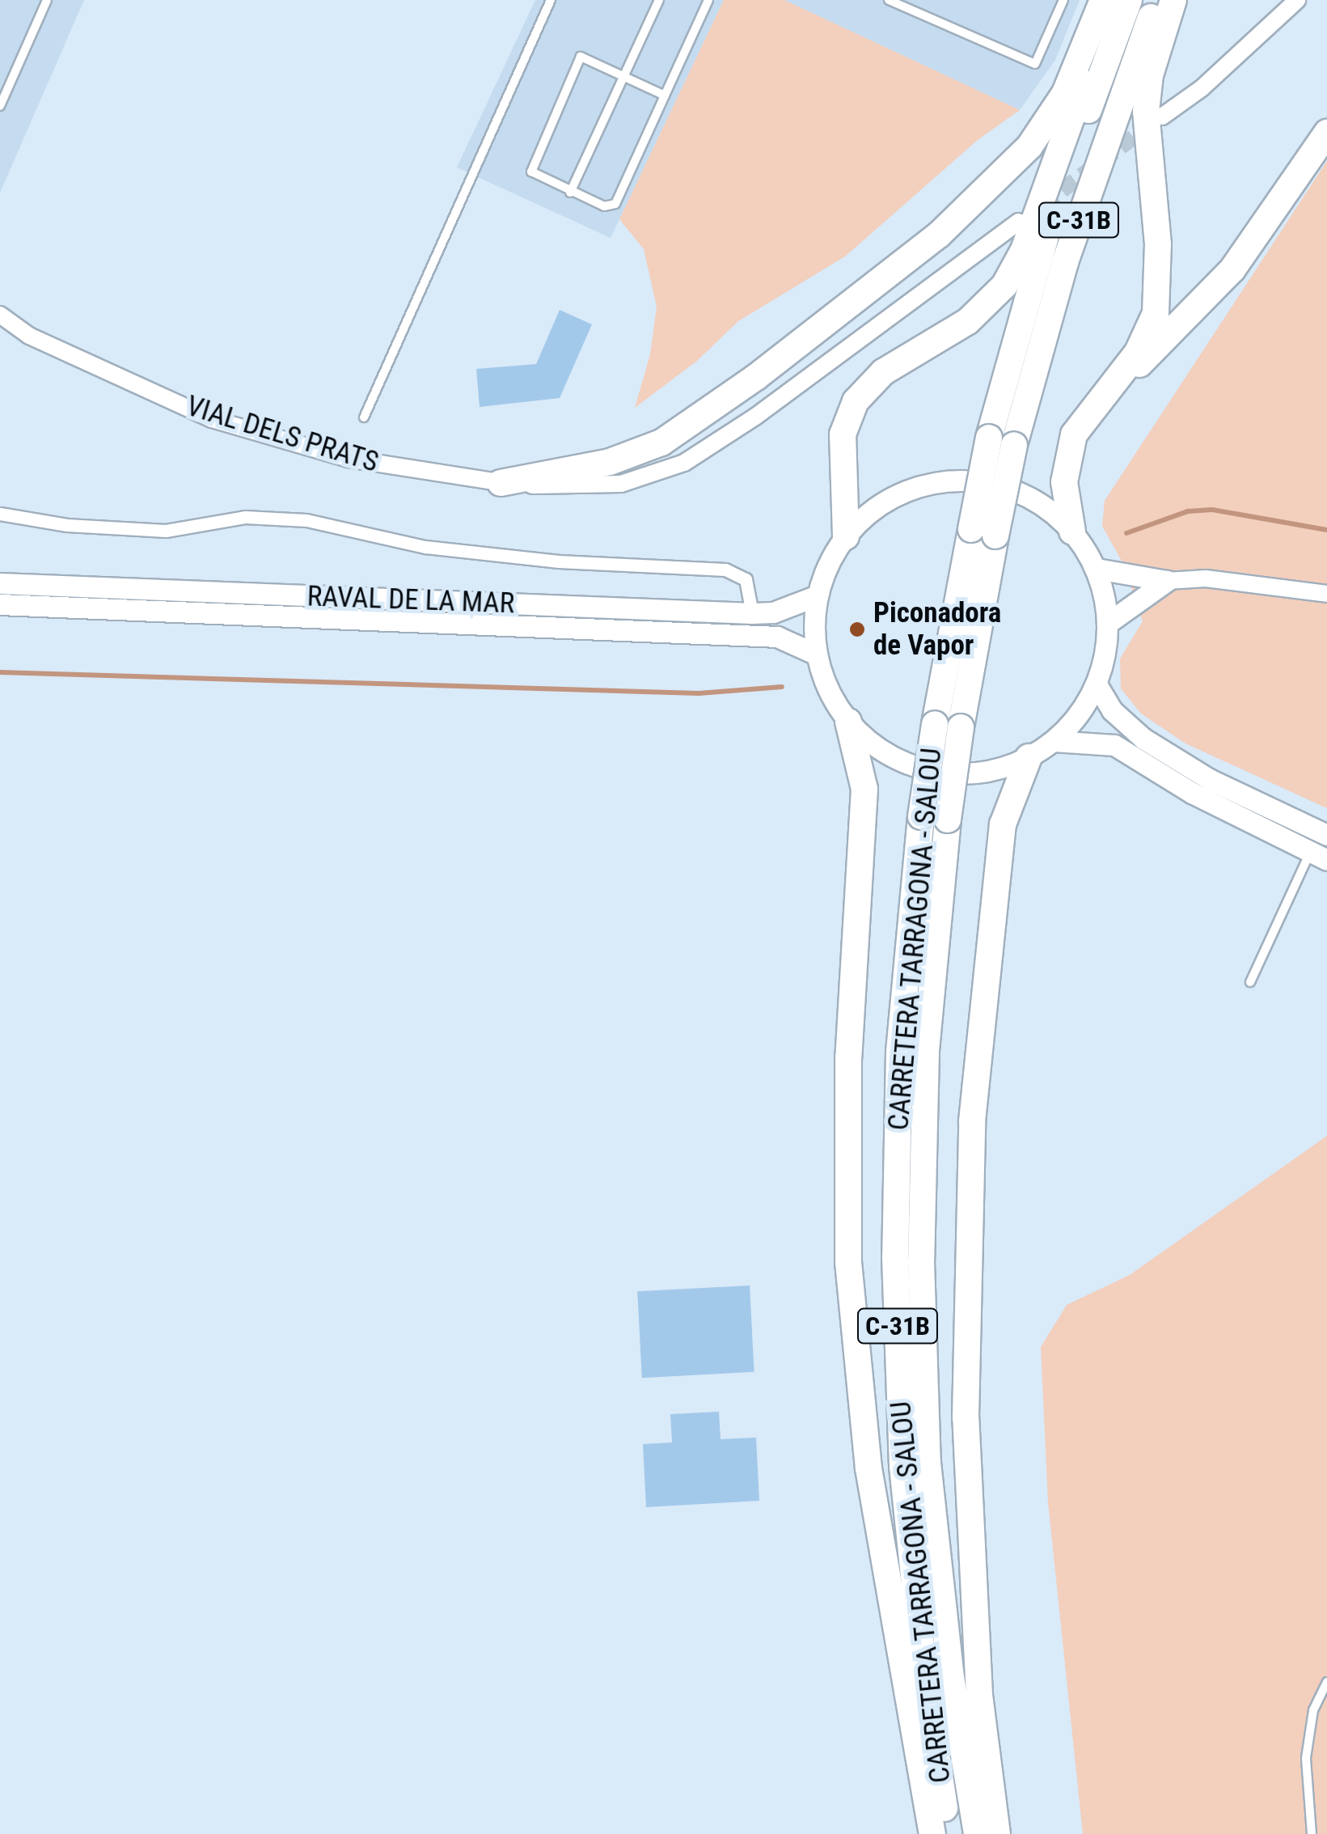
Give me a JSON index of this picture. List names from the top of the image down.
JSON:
{
  "streets": {
    "highway": ["C-31B", "CARRETERA TARRAGONA - SALOU"],
    "street": ["VIAL DELS PRATS", "RAVAL DE LA MAR"]
  },
  "crossings": [
    ["C-31B", "CARRETERA TARRAGONA - SALOU"]
  ],
  "places": ["Piconadora de Vapor"]
}
